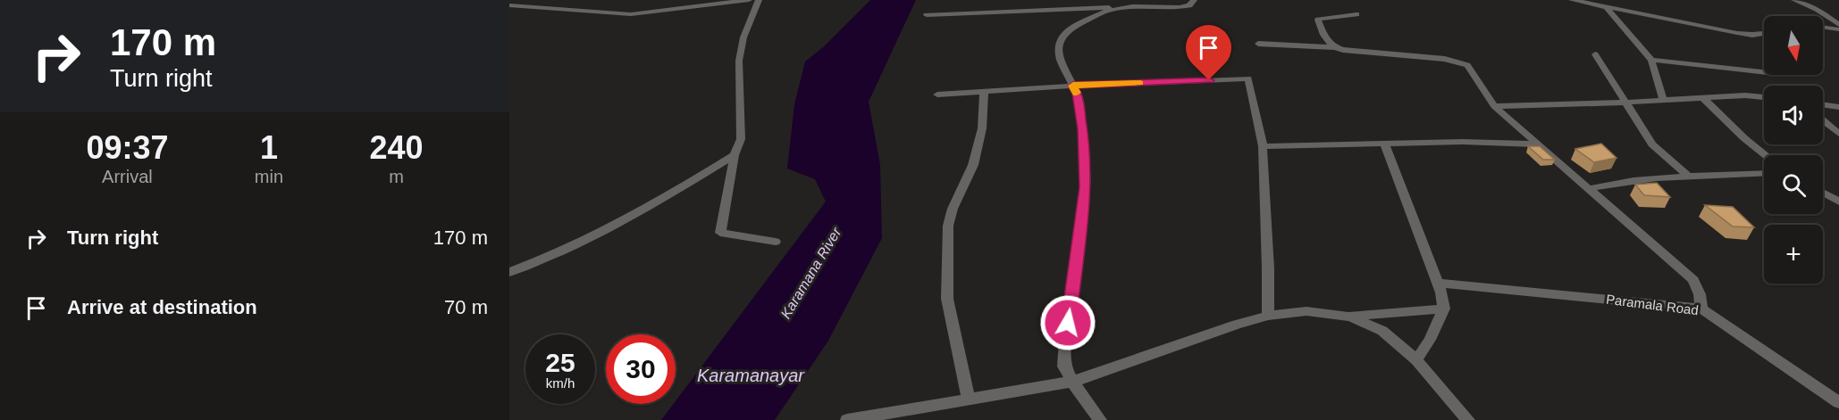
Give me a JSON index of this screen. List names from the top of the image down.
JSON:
{
  "streets": {
    "street": ["Paramala Road"]
  },
  "water": ["Karamana River", "Karamanayar"],
  "north": "bottom",
  "page": {
    "turn": ["170 m", "Turn right"],
    "map_buttons": "+",
    "eta": [
      "09:37",
      "Arrival",
      "1",
      "min",
      "240",
      "m"
    ],
    "list": [
      {
        "name": "Turn right",
        "value": "170 m"
      },
      {
        "name": "Arrive at destination",
        "value": "70 m"
      }
    ],
    "speed": "25 km/h",
    "limit": "30"
  }
}
